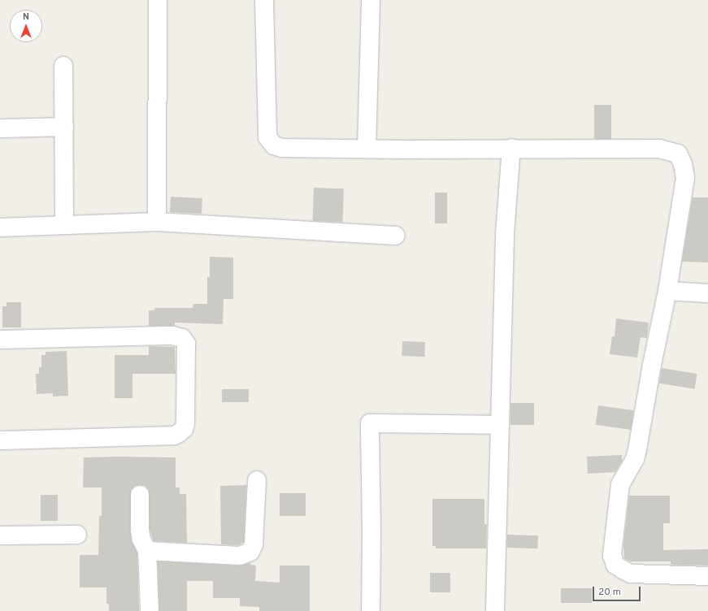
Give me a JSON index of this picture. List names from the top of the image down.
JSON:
{
  "scale_bar": "20 m",
  "north": "top"
}
